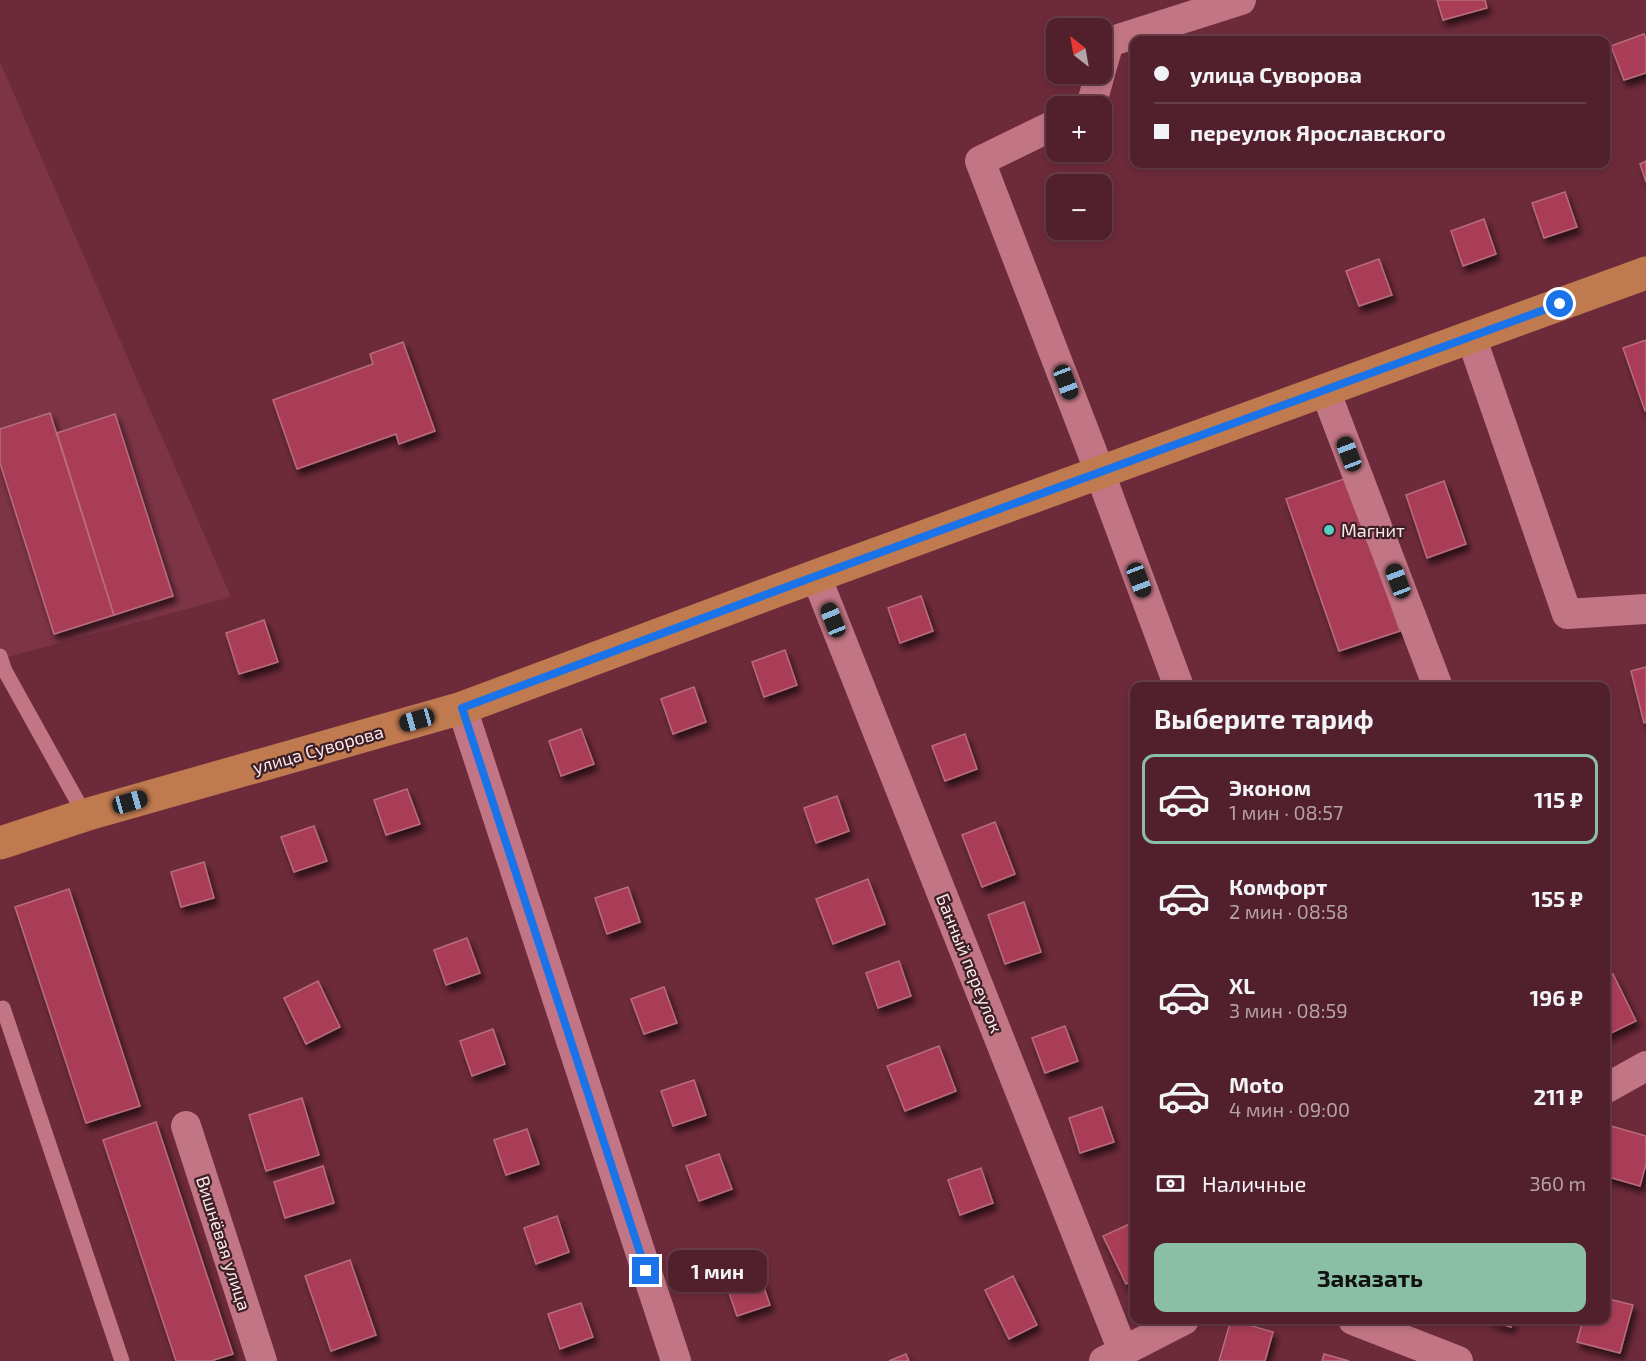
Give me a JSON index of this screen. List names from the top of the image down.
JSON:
{
  "streets": {
    "main road": ["улица Суворова"],
    "street": ["Банный переулок", "Вишнёвая улица"]
  },
  "crossings": [
    ["улица Суворова", "Банный переулок"]
  ],
  "places": ["Магнит"],
  "north": "top left",
  "page": {
    "map_buttons": ["+", "−"],
    "banner": ["улица Суворова", "переулок Ярославского"],
    "heading": "Выберите тариф",
    "list": [
      {
        "name": "Эконом",
        "note": "1 мин · 08:57",
        "value": "115 ₽"
      },
      {
        "name": "Комфорт",
        "note": "2 мин · 08:58",
        "value": "155 ₽"
      },
      {
        "name": "XL",
        "note": "3 мин · 08:59",
        "value": "196 ₽"
      },
      {
        "name": "Moto",
        "note": "4 мин · 09:00",
        "value": "211 ₽"
      }
    ],
    "pay": ["Наличные", "360 m"],
    "buttons": "Заказать",
    "bubble": "1 мин"
  }
}
